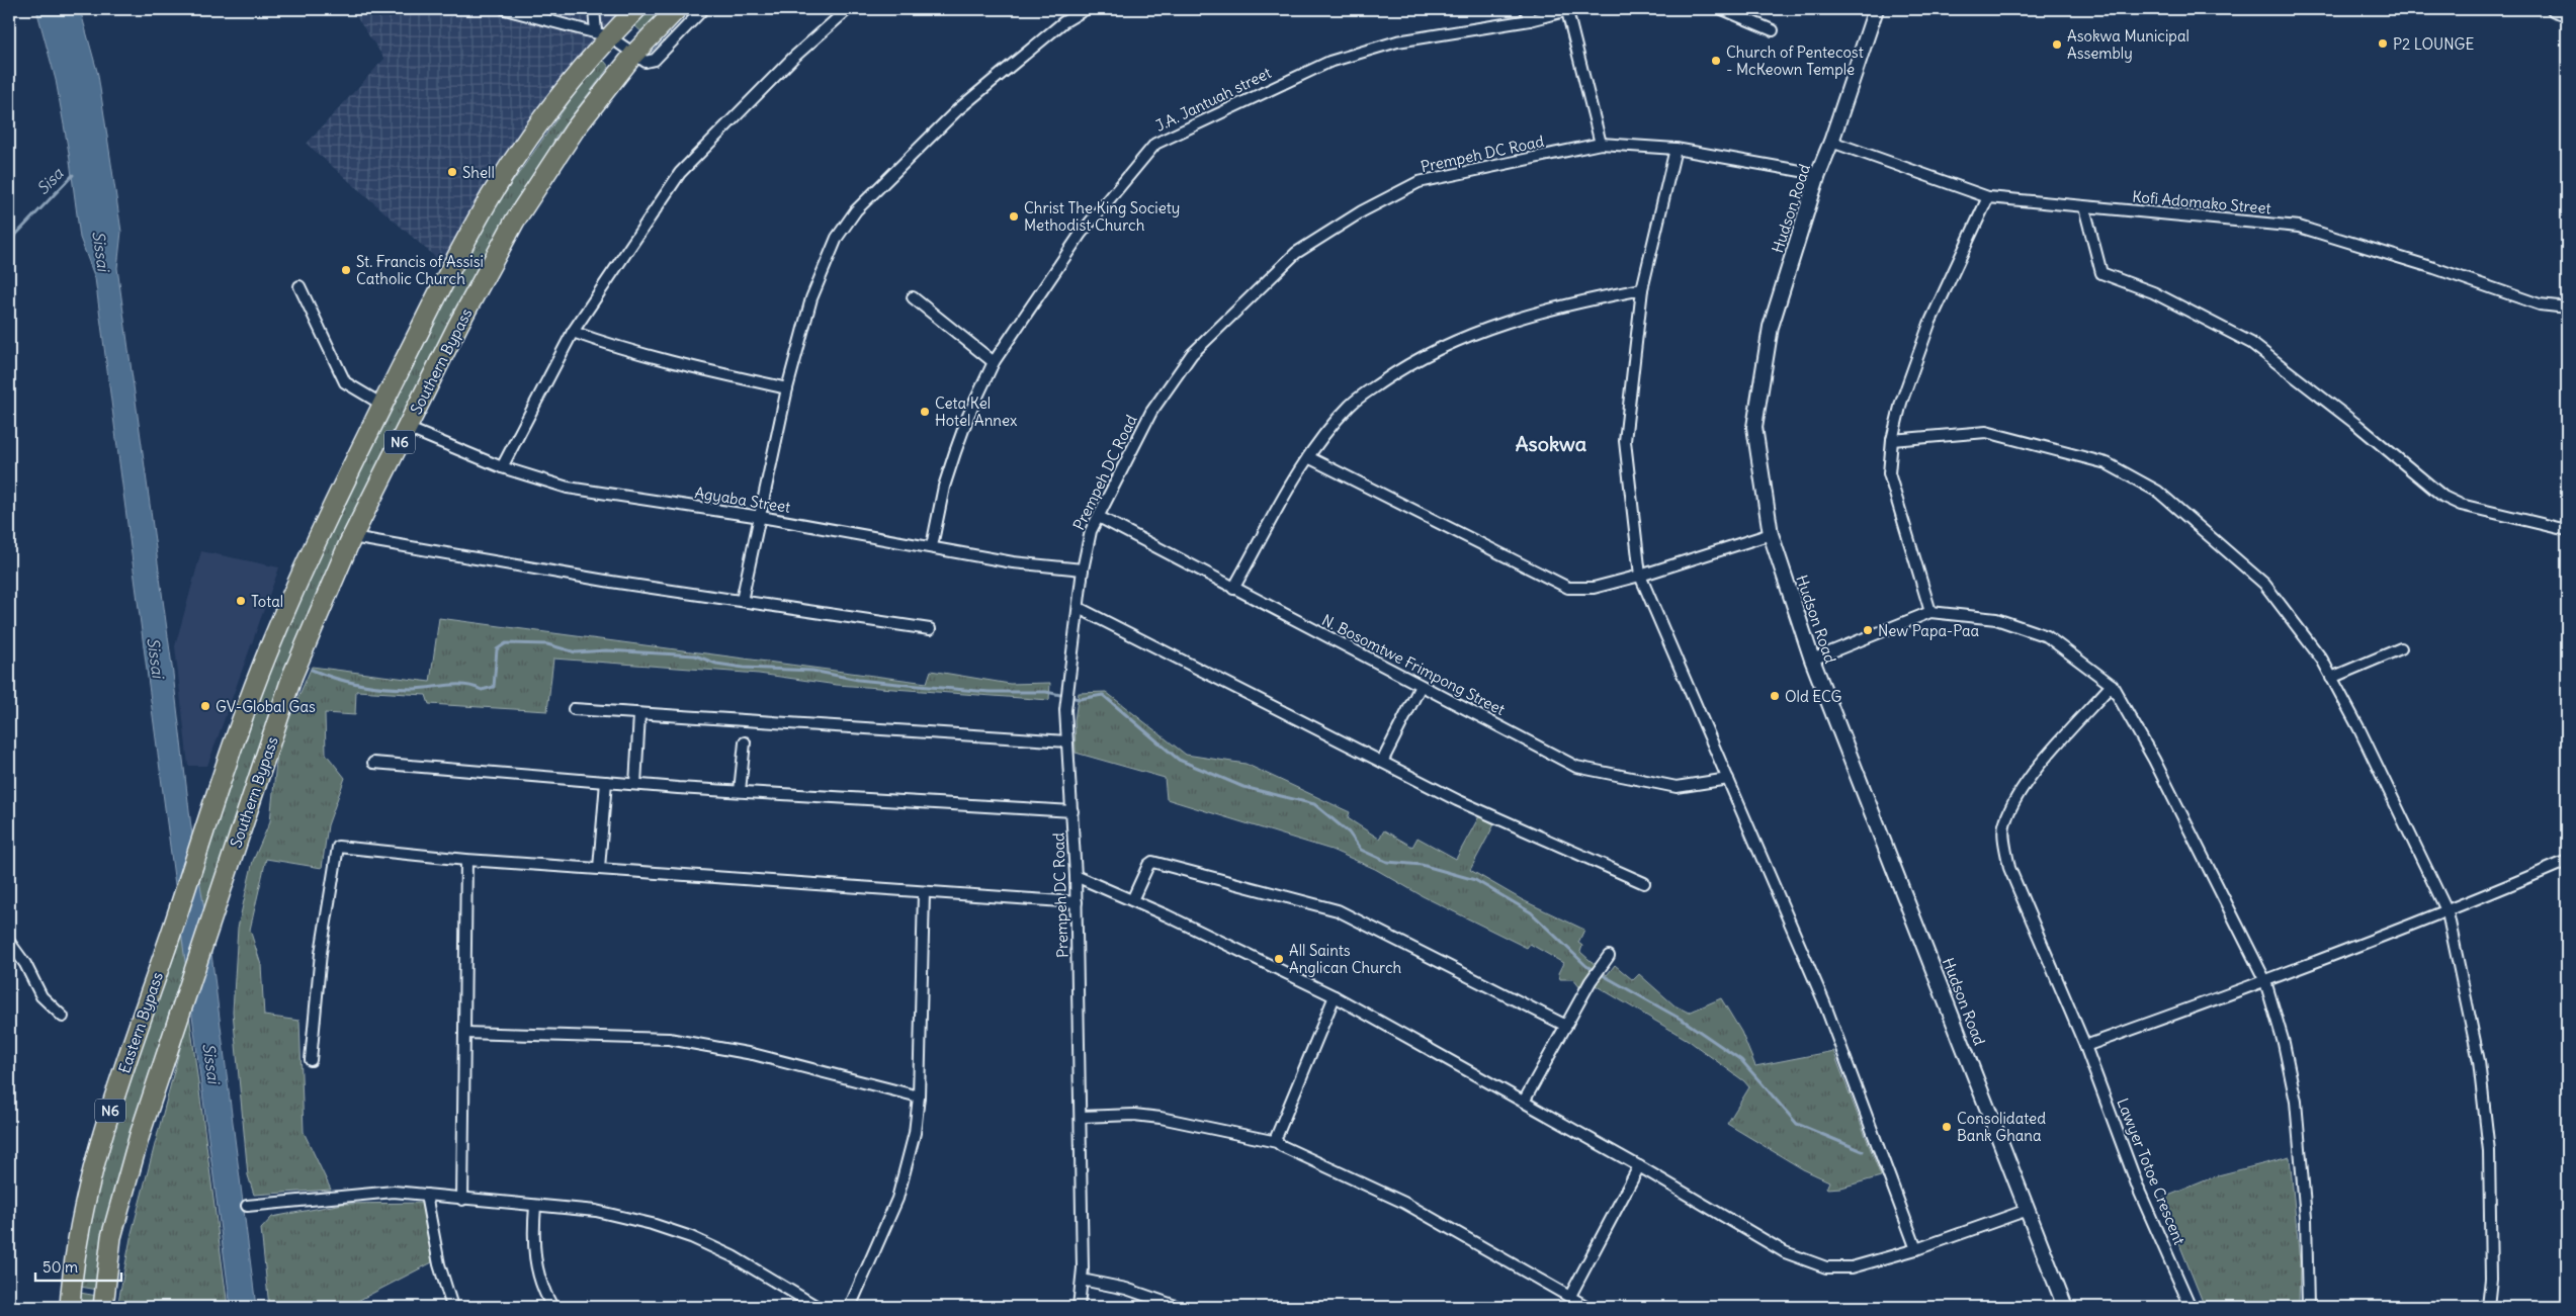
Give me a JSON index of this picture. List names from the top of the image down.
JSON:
{
  "streets": {
    "highway": ["Southern Bypass", "N6", "Eastern Bypass"],
    "street": [
      "J.A. Jantuah street",
      "Prempeh DC Road",
      "Kofi Adomako Street",
      "Hudson Road",
      "Agyaba Street",
      "N. Bosomtwe Frimpong Street",
      "Lawyer Totoe Crescent"
    ]
  },
  "crossings": [
    ["J.A. Jantuah street", "Agyaba Street"],
    ["Prempeh DC Road", "Hudson Road"],
    ["Prempeh DC Road", "Agyaba Street"],
    ["Prempeh DC Road", "N. Bosomtwe Frimpong Street"],
    ["Kofi Adomako Street", "Hudson Road"],
    ["Southern Bypass", "Agyaba Street"],
    ["N6", "Eastern Bypass"]
  ],
  "districts": ["Asokwa"],
  "water": ["Sisa", "Sissai"],
  "places": [
    "P2 LOUNGE",
    "Asokwa Municipal Assembly",
    "Church of Pentecost - McKeown Temple",
    "Shell",
    "Christ The King Society Methodist Church",
    "St. Francis of Assisi Catholic Church",
    "Ceta Kel Hotel Annex",
    "Total",
    "New Papa-Paa",
    "Old ECG",
    "GV-Global Gas",
    "All Saints Anglican Church",
    "Consolidated Bank Ghana"
  ],
  "scale_bar": "50 m"
}
